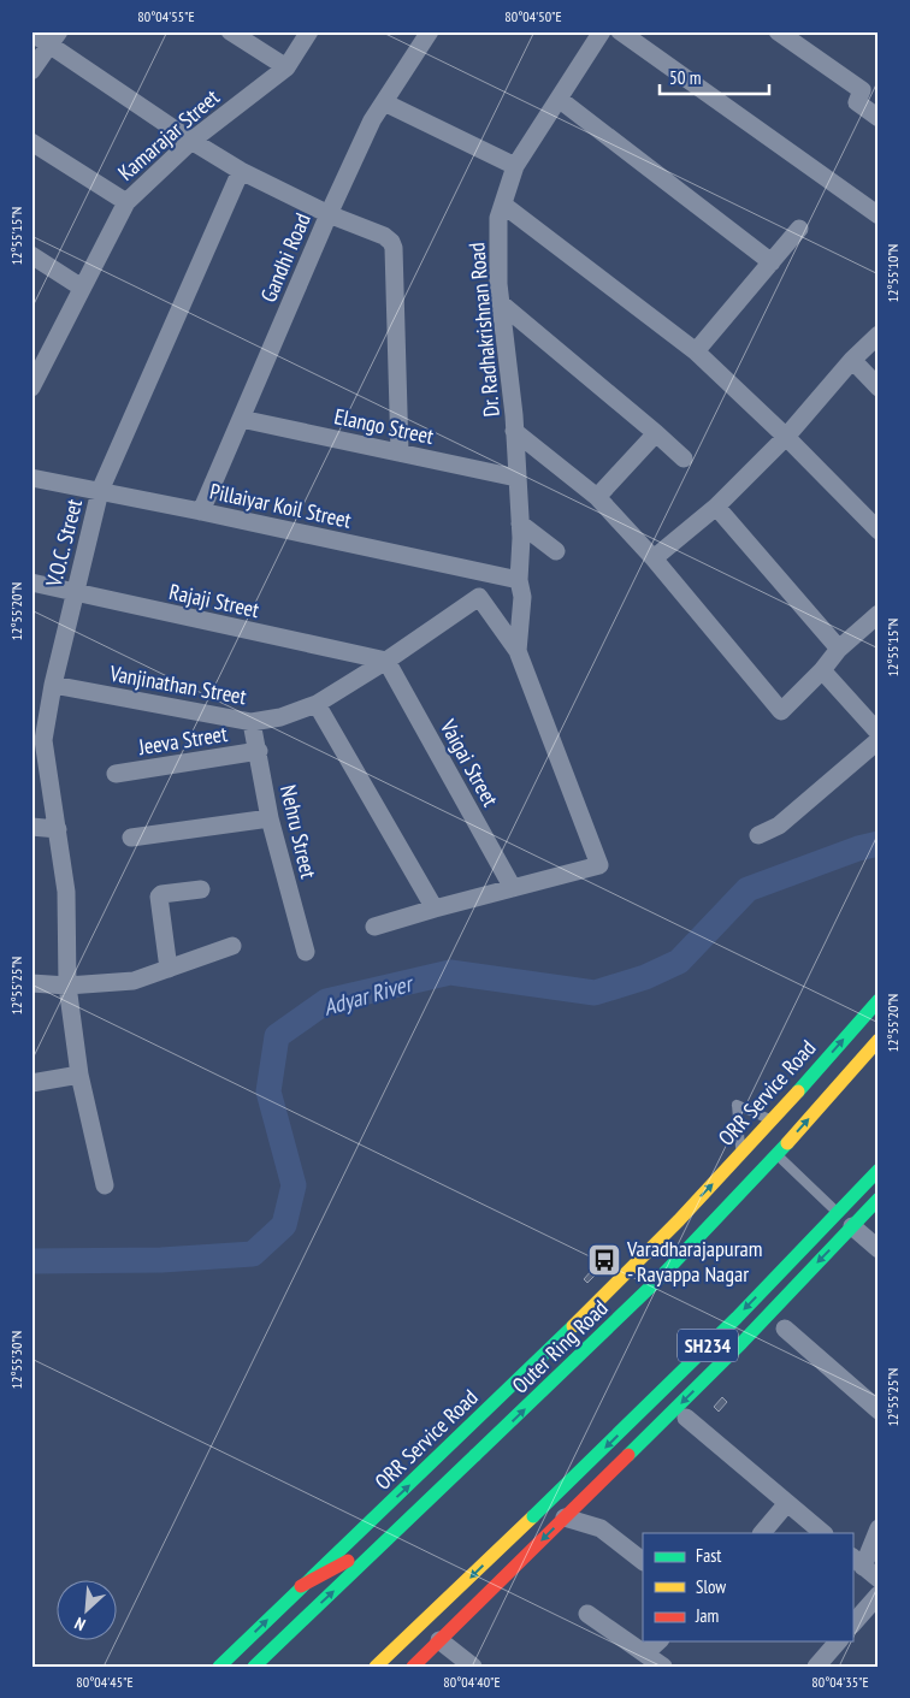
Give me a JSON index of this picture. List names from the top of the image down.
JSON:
{
  "streets": {
    "main road": ["ORR Service Road", "SH234", "Outer Ring Road"],
    "street": [
      "Kamarajar Street",
      "Gandhi Road",
      "Dr. Radhakrishnan Road",
      "Elango Street",
      "Pillaiyar Koil Street",
      "V.O.C. Street",
      "Rajaji Street",
      "Vanjinathan Street",
      "Jeeva Street",
      "Vaigai Street",
      "Nehru Street"
    ]
  },
  "crossings": [
    ["Gandhi Road", "Elango Street"],
    ["Gandhi Road", "Pillaiyar Koil Street"],
    ["Dr. Radhakrishnan Road", "Elango Street"],
    ["Dr. Radhakrishnan Road", "Pillaiyar Koil Street"],
    ["Dr. Radhakrishnan Road", "Vanjinathan Street"],
    ["Pillaiyar Koil Street", "V.O.C. Street"],
    ["V.O.C. Street", "Rajaji Street"],
    ["V.O.C. Street", "Vanjinathan Street"],
    ["Rajaji Street", "Vanjinathan Street"],
    ["Rajaji Street", "Vaigai Street"],
    ["Vanjinathan Street", "Vaigai Street"],
    ["Vanjinathan Street", "Nehru Street"],
    ["Jeeva Street", "Nehru Street"]
  ],
  "water": ["Adyar River"],
  "places": {
    "bus stop": ["Varadharajapuram - Rayappa Nagar"]
  },
  "legend": ["Fast", "Slow", "Jam"],
  "scale_bar": "50 m",
  "north": "bottom left",
  "coordinates": [
    "80°04'55\"E",
    "80°04'50\"E",
    "12°55'15\"N",
    "12°55'10\"N",
    "12°55'20\"N",
    "12°55'25\"N",
    "12°55'30\"N",
    "80°04'45\"E",
    "80°04'40\"E",
    "80°04'35\"E"
  ]
}
